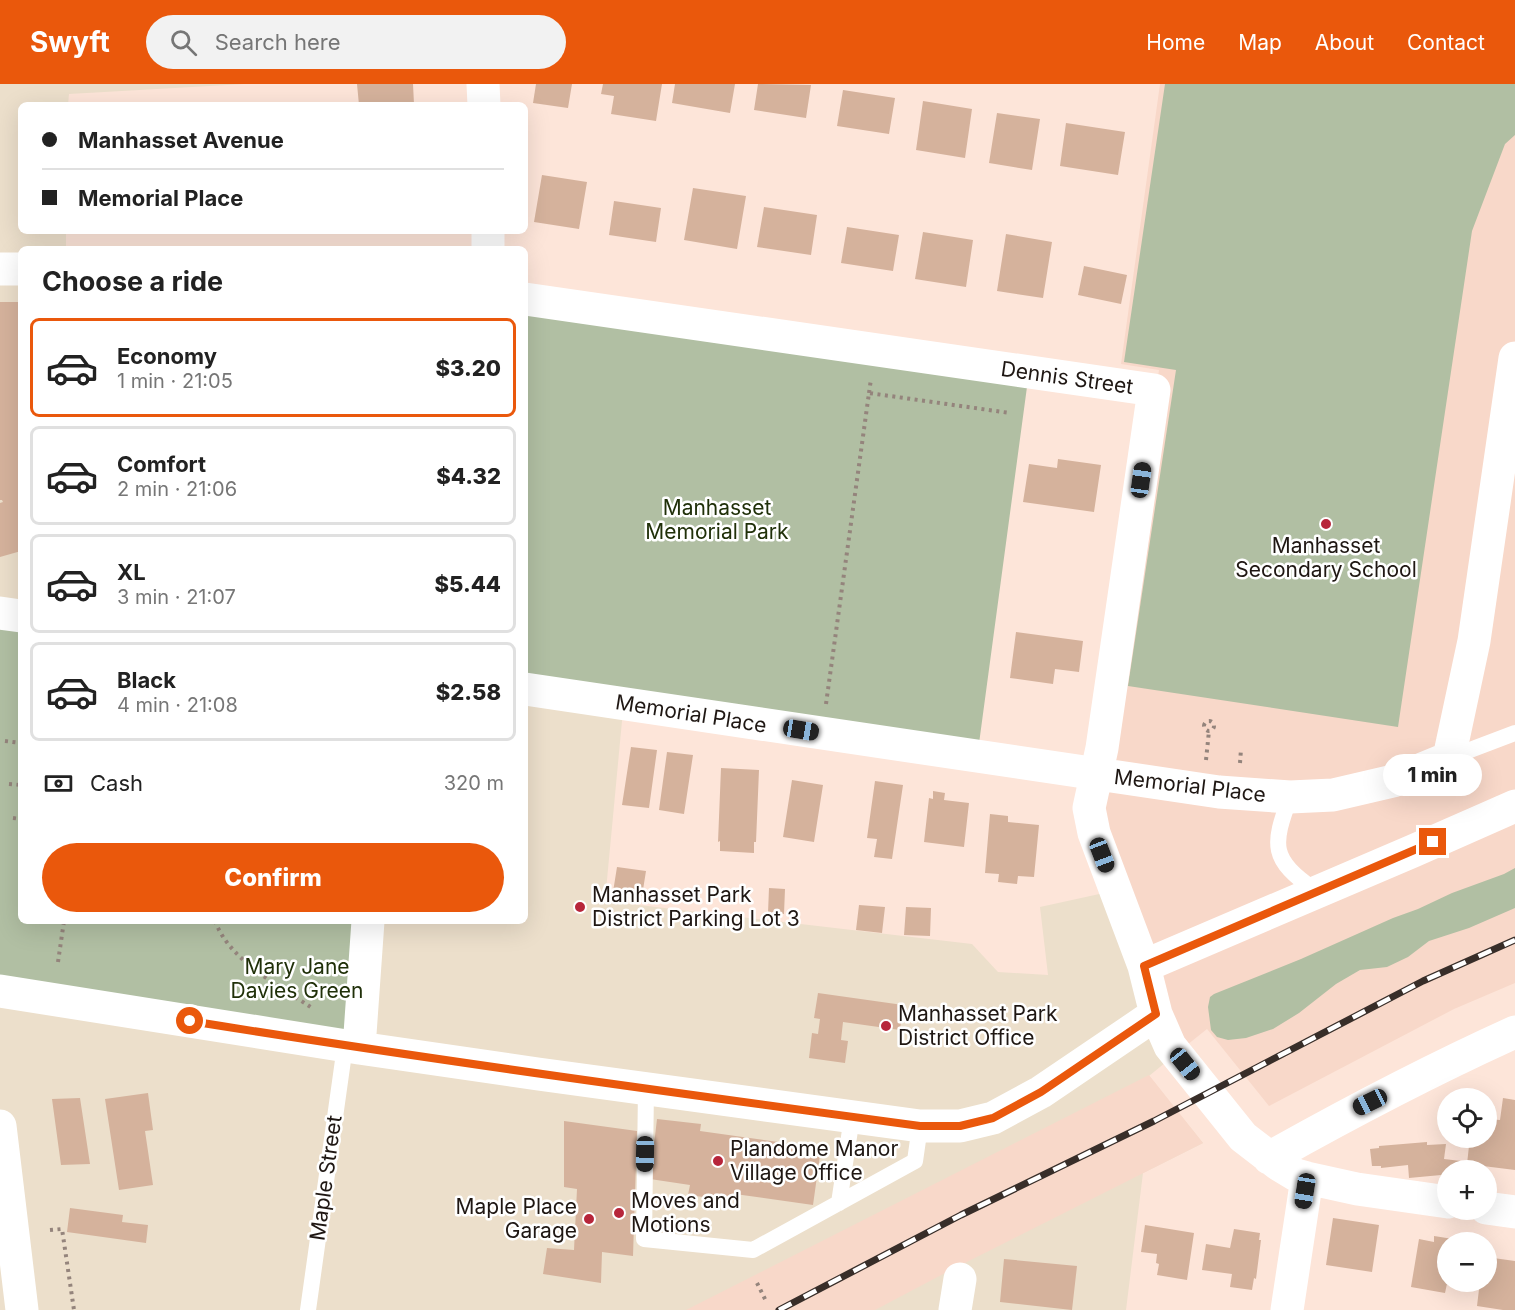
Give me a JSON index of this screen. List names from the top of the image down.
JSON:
{
  "streets": {
    "street": ["Dennis Street", "Memorial Place"],
    "lane": ["Maple Street"]
  },
  "crossings": [
    ["Dennis Street", "Memorial Place"]
  ],
  "parks": ["Manhasset Memorial Park", "Mary Jane Davies Green"],
  "places": [
    "Manhasset Secondary School",
    "Manhasset Park District Parking Lot 3",
    "Manhasset Park District Office",
    "Plandome Manor Village Office",
    "Moves and Motions",
    "Maple Place Garage"
  ],
  "page": {
    "header": "Swyft",
    "search": "Search here",
    "nav": [
      "Home",
      "Map",
      "About",
      "Contact"
    ],
    "banner": ["Manhasset Avenue", "Memorial Place"],
    "heading": "Choose a ride",
    "list": [
      {
        "name": "Economy",
        "note": "1 min · 21:05",
        "value": "$3.20"
      },
      {
        "name": "Comfort",
        "note": "2 min · 21:06",
        "value": "$4.32"
      },
      {
        "name": "XL",
        "note": "3 min · 21:07",
        "value": "$5.44"
      },
      {
        "name": "Black",
        "note": "4 min · 21:08",
        "value": "$2.58"
      }
    ],
    "pay": ["Cash", "320 m"],
    "bubble": "1 min",
    "buttons": "Confirm",
    "map_buttons": ["+", "−"]
  }
}
